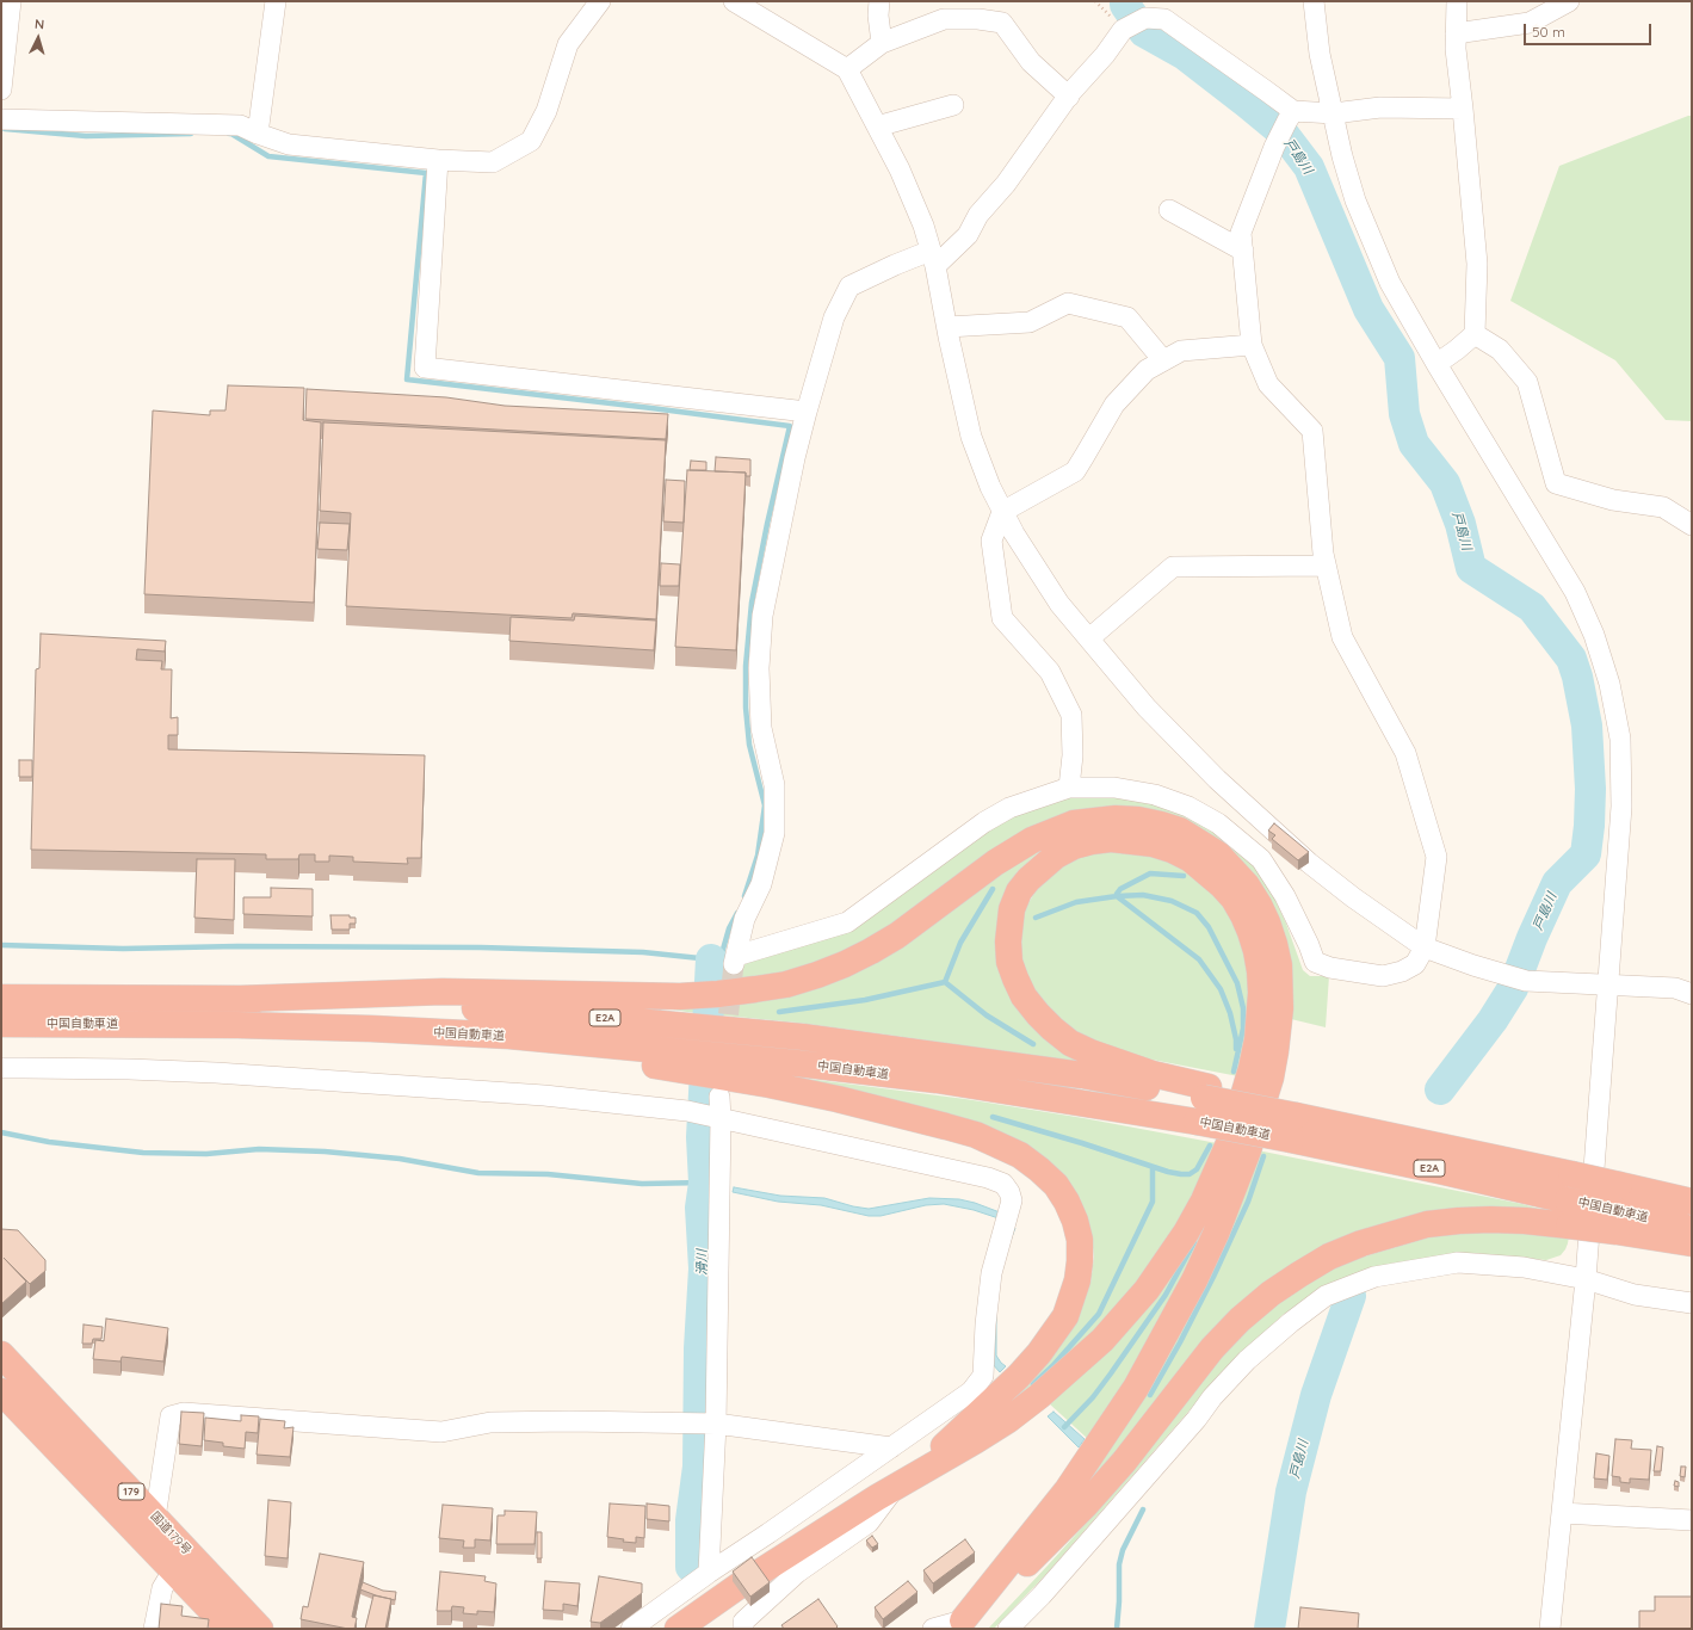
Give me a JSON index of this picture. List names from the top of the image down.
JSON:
{
  "streets": {
    "highway": [
      "E2A",
      "中国自動車道",
      "179",
      "国道179号"
    ]
  },
  "water": ["戸島川", "滑川"],
  "scale_bar": "50 m",
  "north": "top"
}
